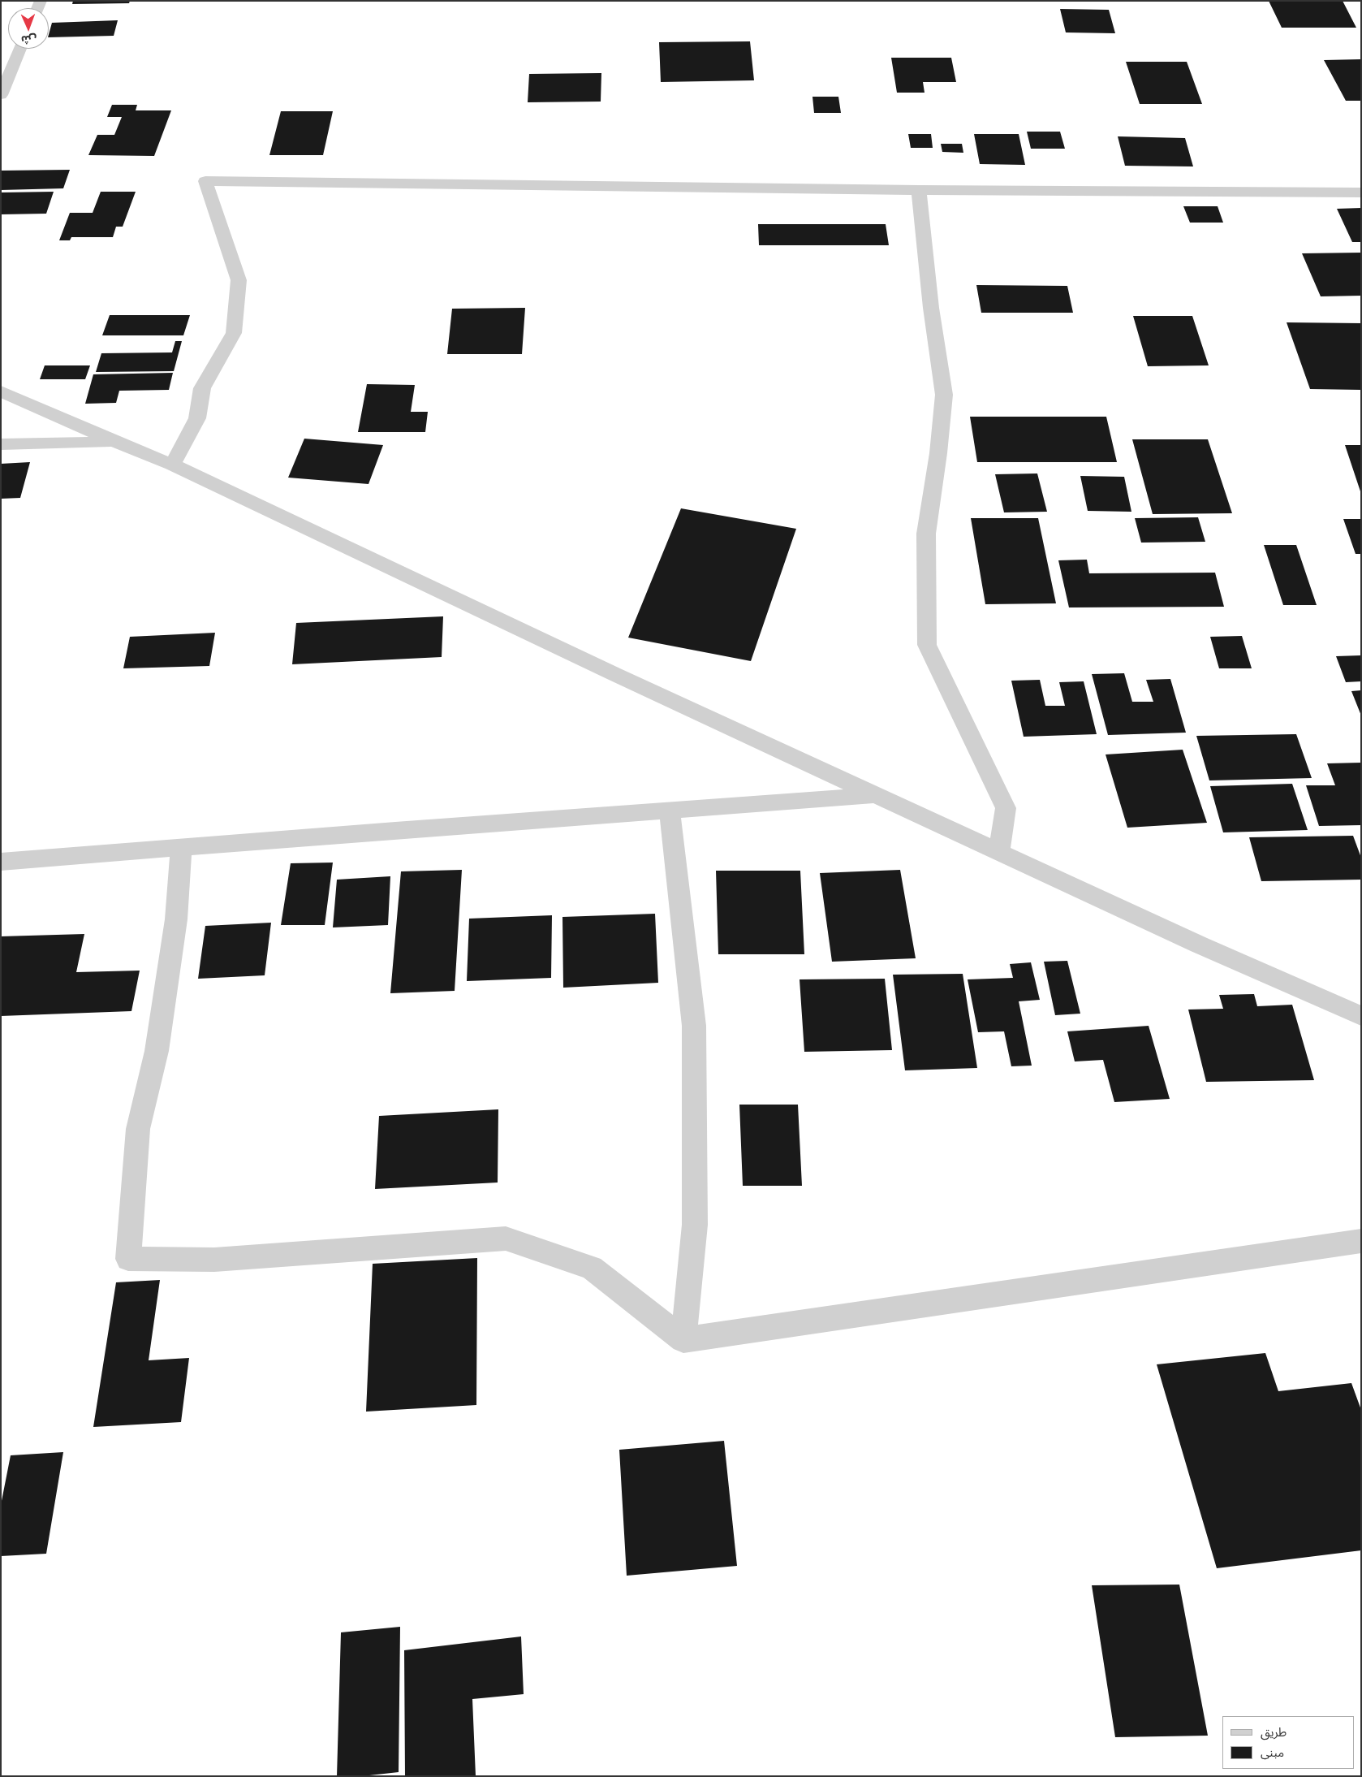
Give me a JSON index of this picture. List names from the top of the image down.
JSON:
{
  "legend": ["طريق", "مبنى"],
  "north": "bottom"
}
